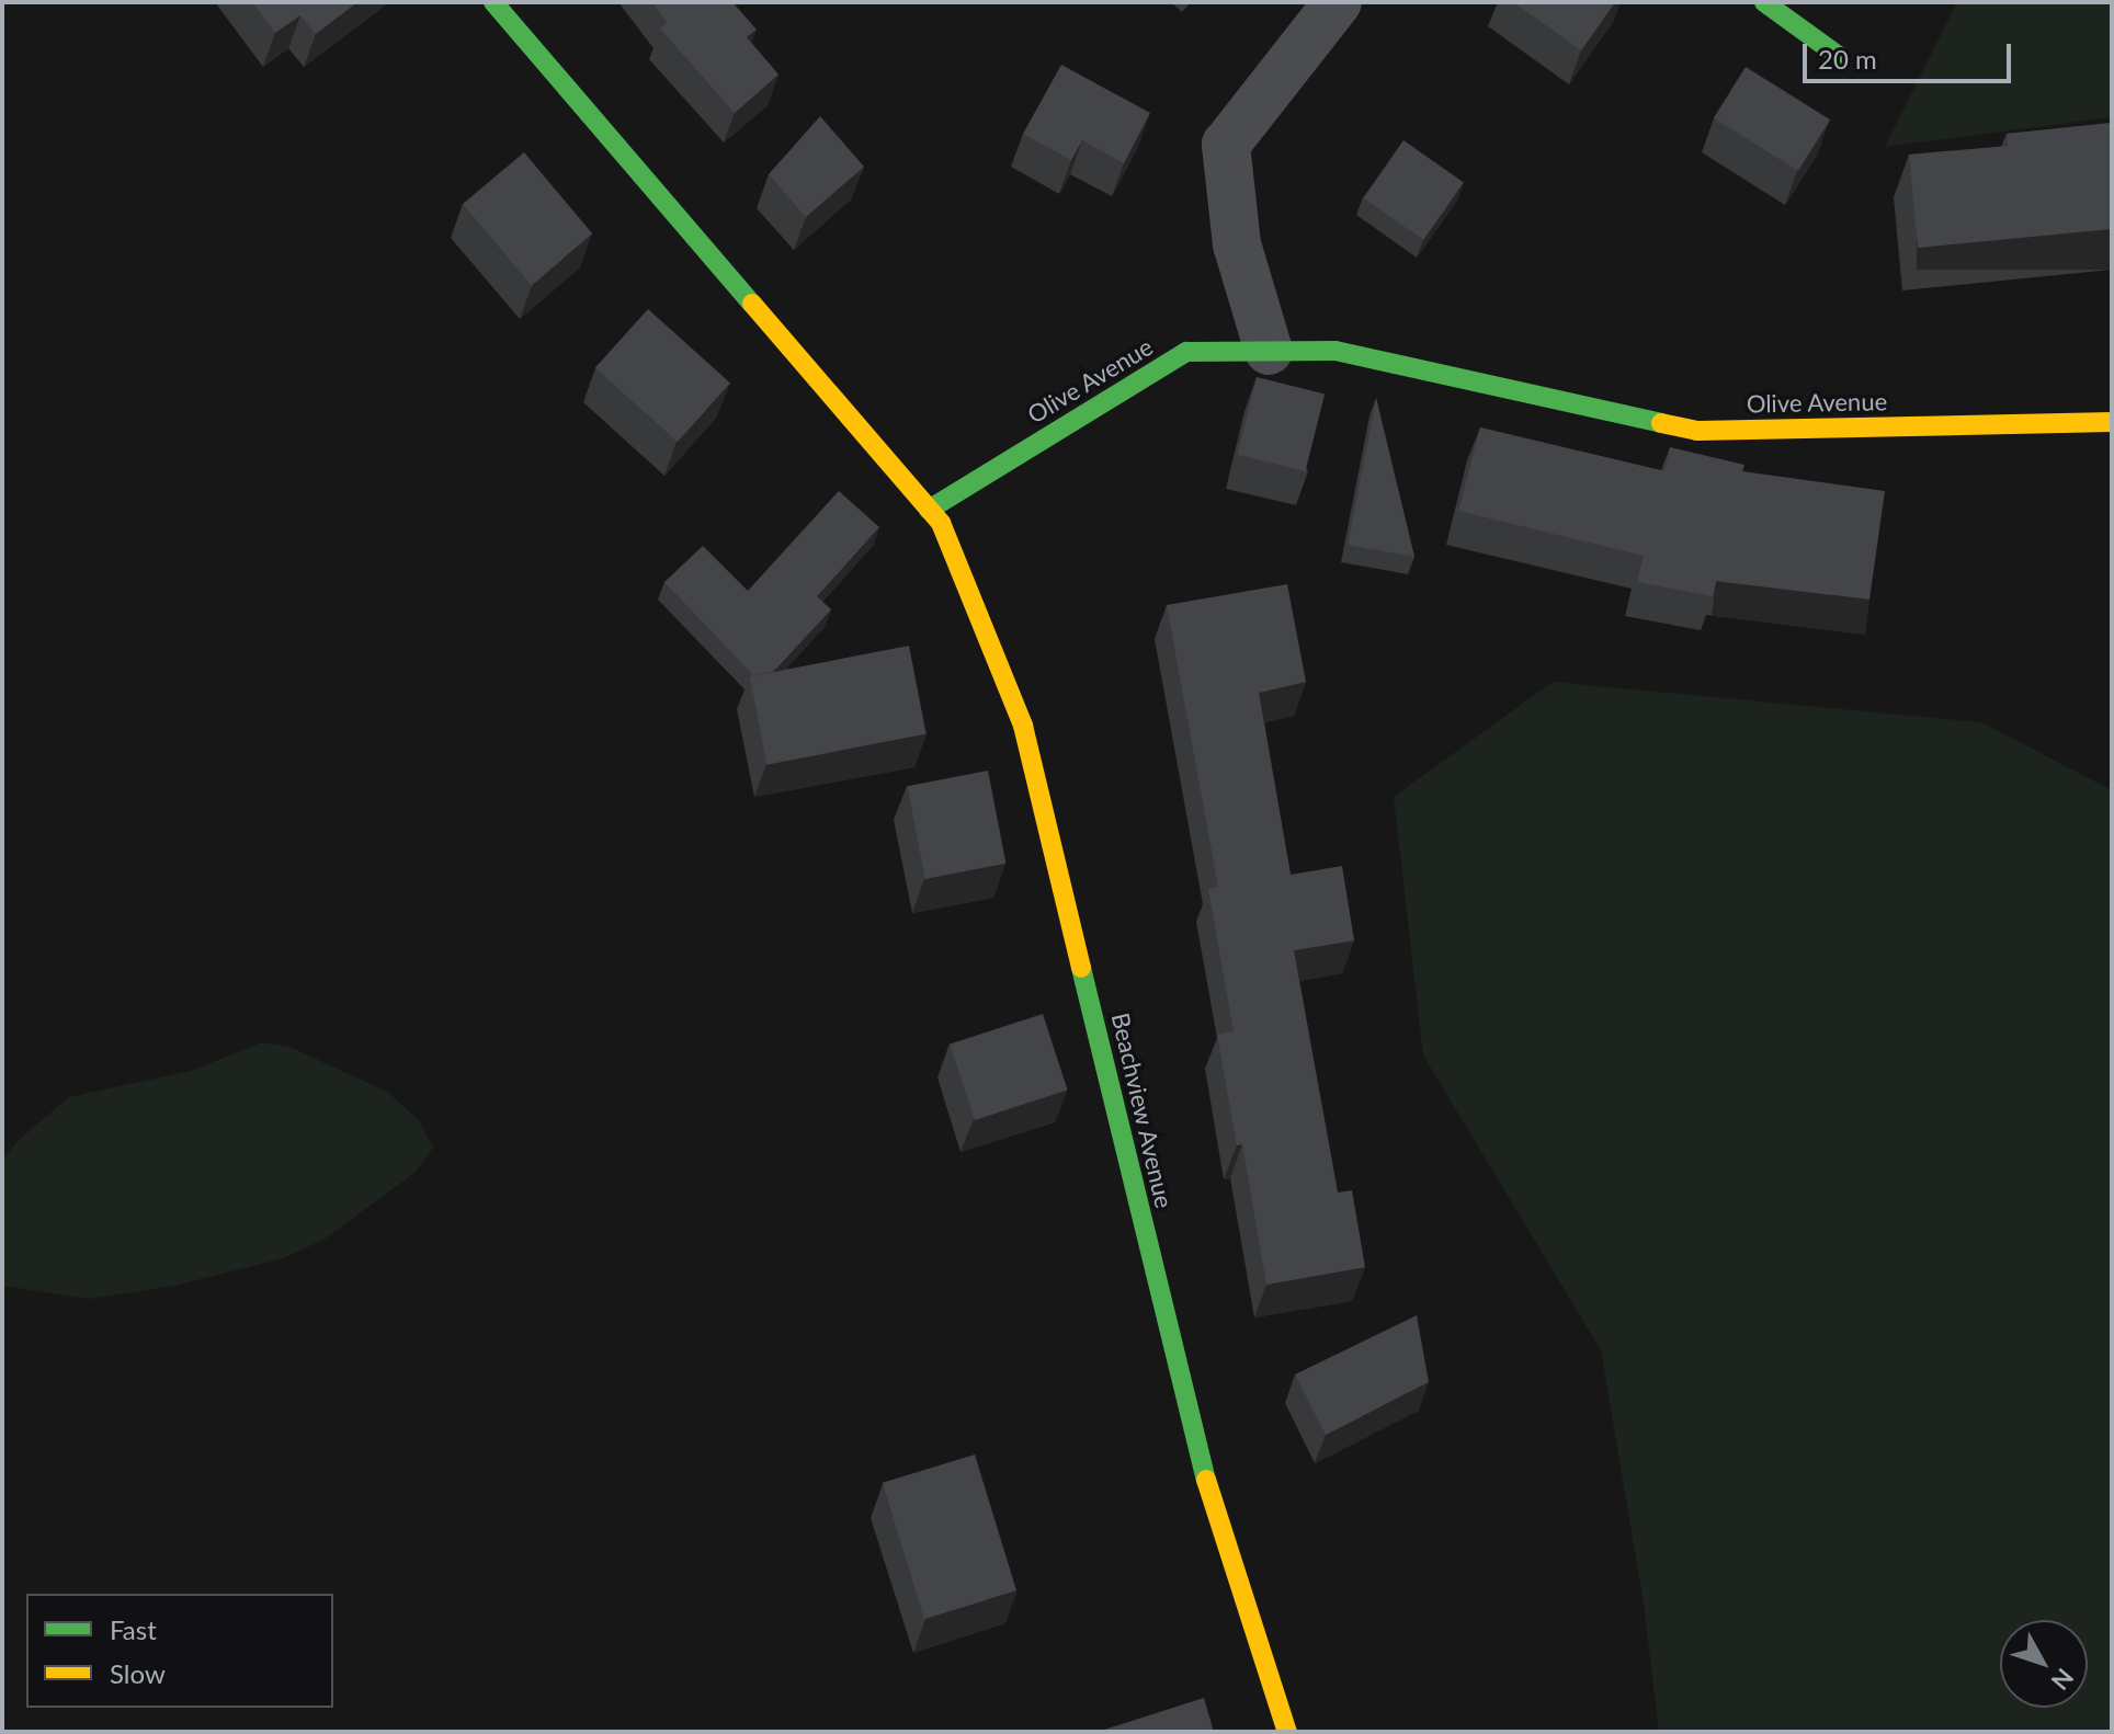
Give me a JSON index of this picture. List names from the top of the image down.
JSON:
{
  "streets": {
    "street": ["Olive Avenue", "Beachview Avenue"]
  },
  "crossings": [
    ["Olive Avenue", "Beachview Avenue"]
  ],
  "legend": ["Fast", "Slow"],
  "scale_bar": "20 m",
  "north": "bottom right"
}
